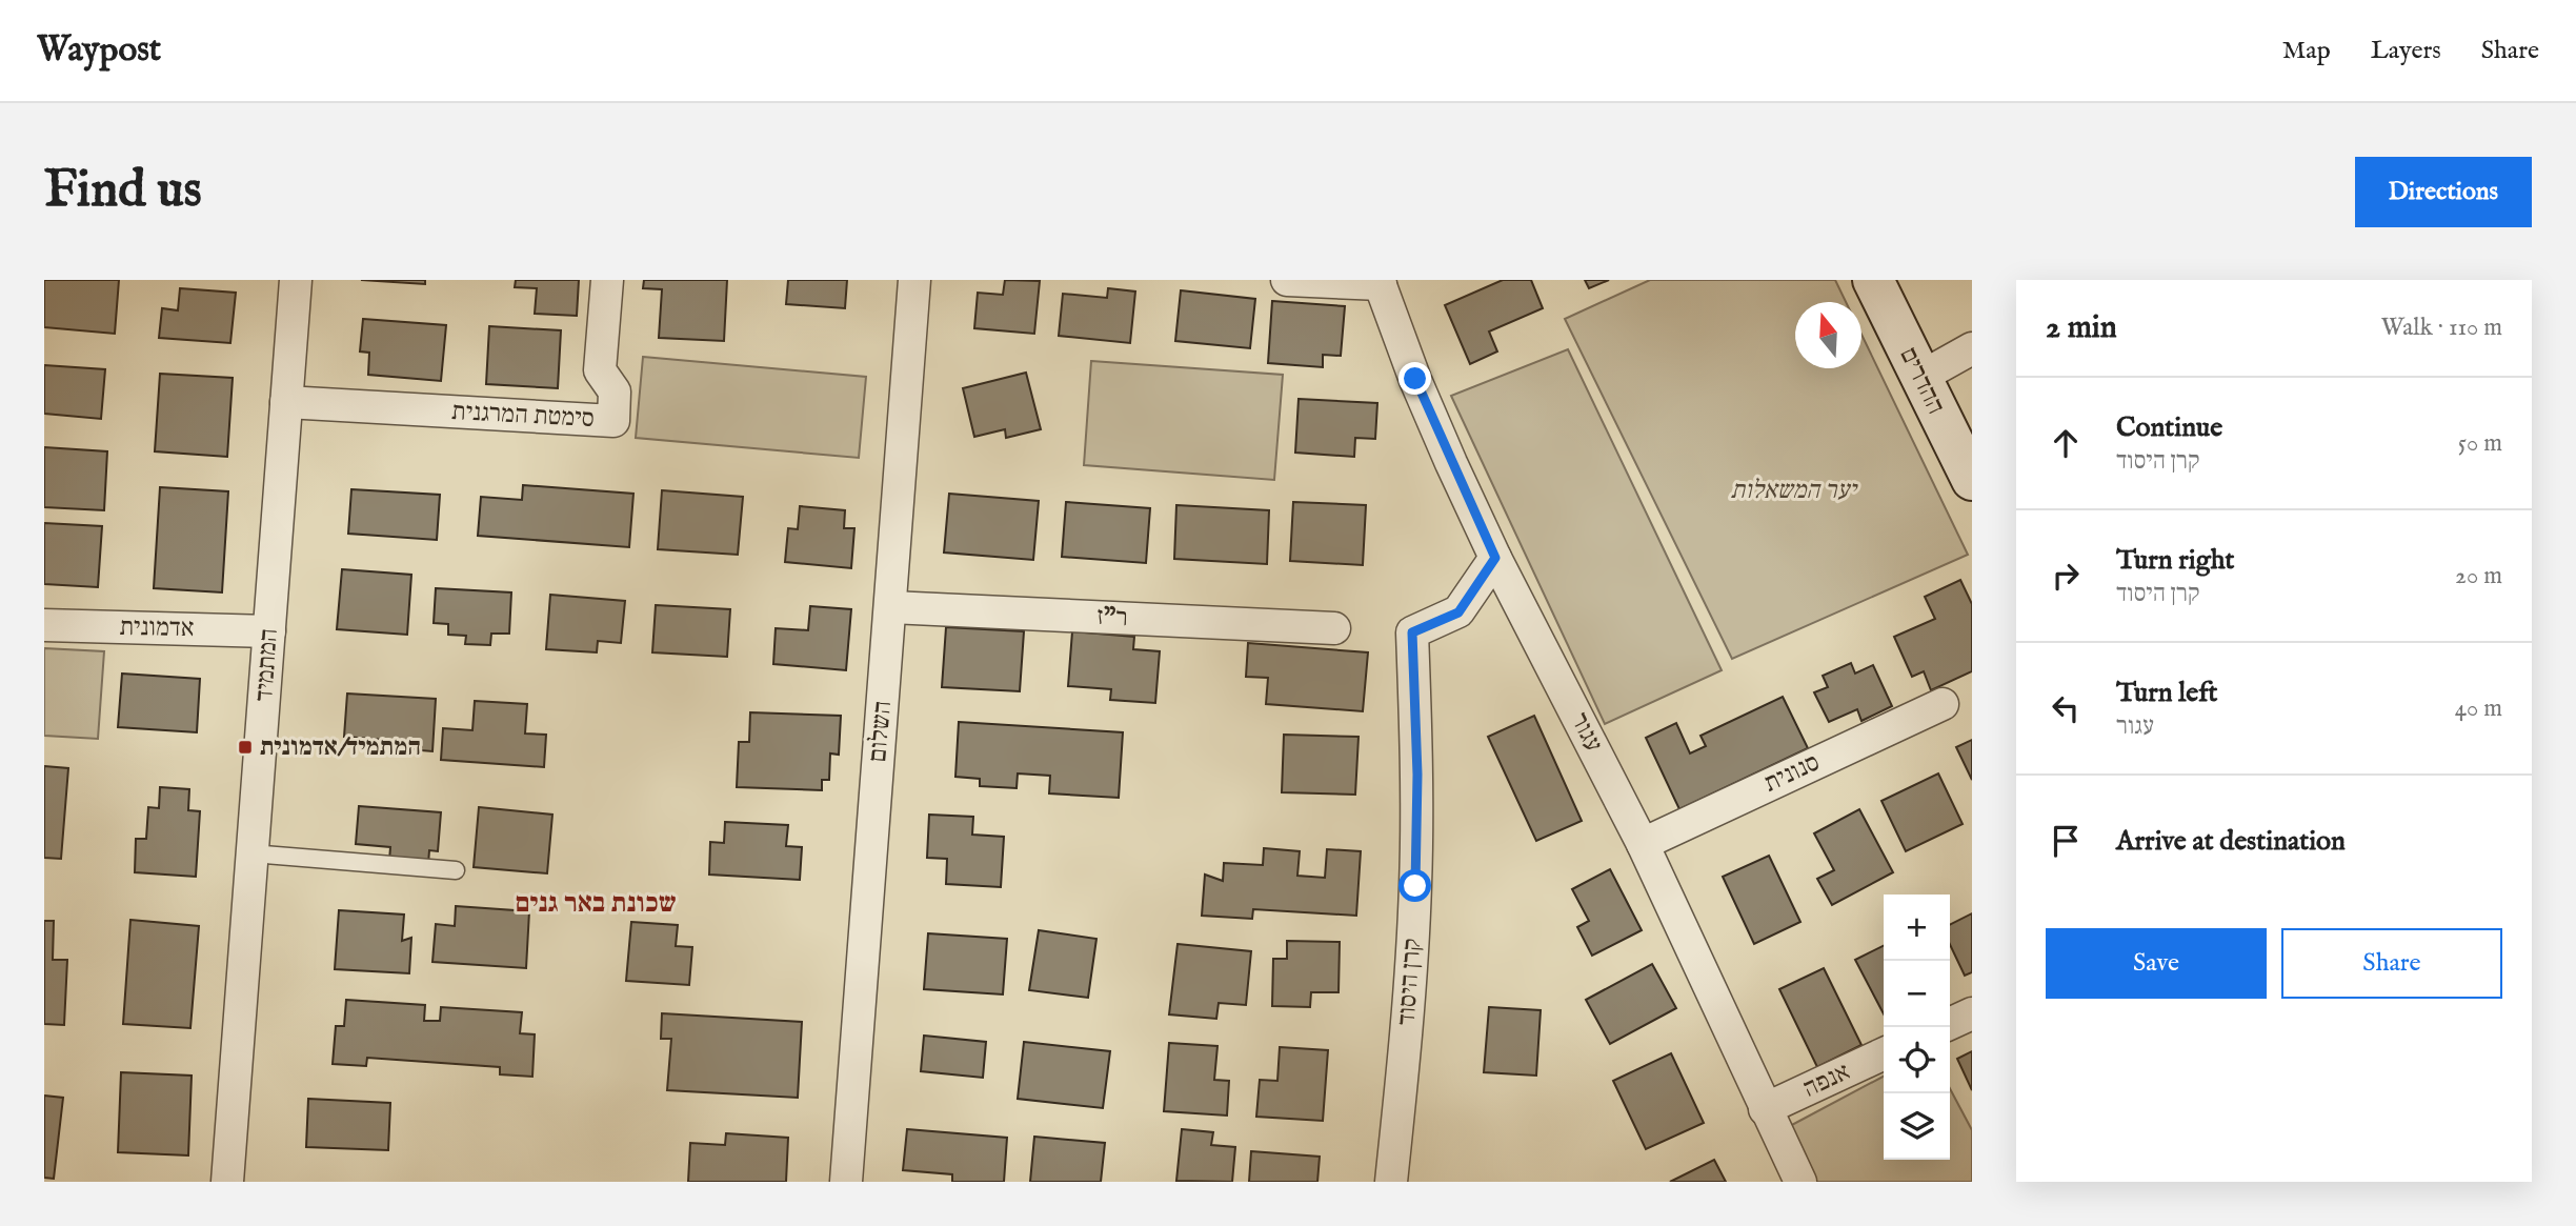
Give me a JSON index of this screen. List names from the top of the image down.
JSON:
{
  "streets": {
    "street": [
      "ההדרים",
      "סימטת המרגנית",
      "ר\"ז",
      "אדמונית",
      "המתמיד",
      "השלום",
      "עגור",
      "סנונית",
      "קרן היסוד",
      "אנפה"
    ]
  },
  "crossings": [
    ["סימטת המרגנית", "המתמיד"],
    ["ר\"ז", "השלום"],
    ["אדמונית", "המתמיד"],
    ["עגור", "סנונית"],
    ["עגור", "קרן היסוד"],
    ["עגור", "אנפה"]
  ],
  "districts": ["שכונת באר גנים"],
  "parks": ["יער המשאלות"],
  "places": {
    "transit": ["המתמיד/אדמונית"]
  },
  "north": "top",
  "page": {
    "header": "Waypost",
    "nav": ["Map", "Layers", "Share"],
    "buttons": [
      "Directions",
      ["Save", "Share"]
    ],
    "title": "Find us",
    "heading": ["2 min", "Walk · 110 m"],
    "list": [
      ["Continue", "קרן היסוד", "50 m"],
      ["Turn right", "קרן היסוד", "20 m"],
      ["Turn left", "עגור", "40 m"],
      "Arrive at destination"
    ],
    "map_buttons": ["+", "−"]
  }
}
